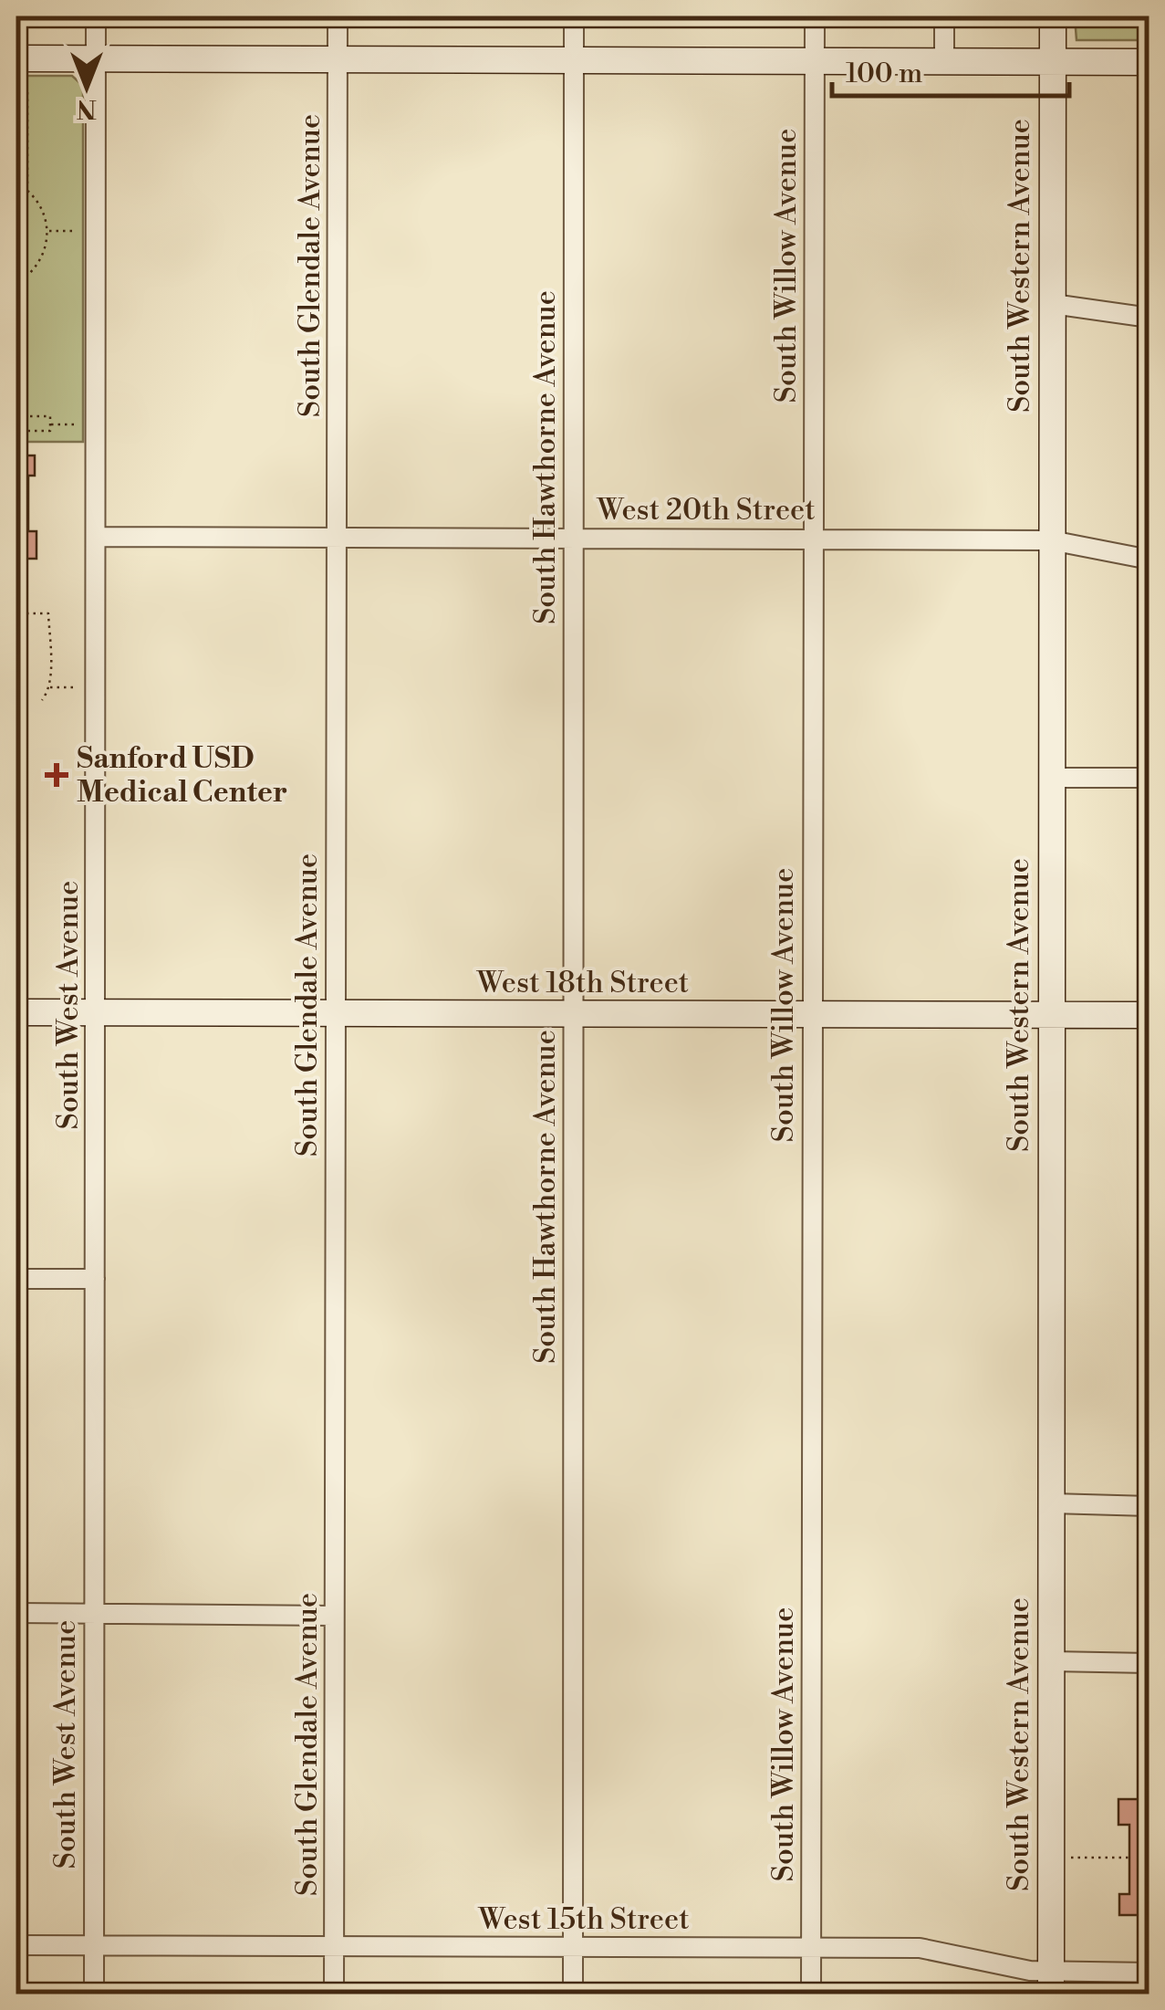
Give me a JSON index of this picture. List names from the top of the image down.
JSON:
{
  "streets": {
    "street": [
      "South Glendale Avenue",
      "South Willow Avenue",
      "South Western Avenue",
      "South Hawthorne Avenue",
      "West 20th Street",
      "West 18th Street",
      "South West Avenue",
      "West 15th Street"
    ]
  },
  "crossings": [
    ["South Glendale Avenue", "West 20th Street"],
    ["South Glendale Avenue", "West 18th Street"],
    ["South Glendale Avenue", "West 15th Street"],
    ["South Willow Avenue", "West 20th Street"],
    ["South Willow Avenue", "West 18th Street"],
    ["South Willow Avenue", "West 15th Street"],
    ["South Western Avenue", "West 20th Street"],
    ["South Western Avenue", "West 18th Street"],
    ["South Western Avenue", "West 15th Street"],
    ["South Hawthorne Avenue", "West 20th Street"],
    ["South Hawthorne Avenue", "West 18th Street"],
    ["South Hawthorne Avenue", "West 15th Street"],
    ["West 20th Street", "South West Avenue"],
    ["West 18th Street", "South West Avenue"],
    ["South West Avenue", "West 15th Street"]
  ],
  "places": {
    "health": ["Sanford USD Medical Center"]
  },
  "scale_bar": "100 m",
  "north": "bottom"
}
